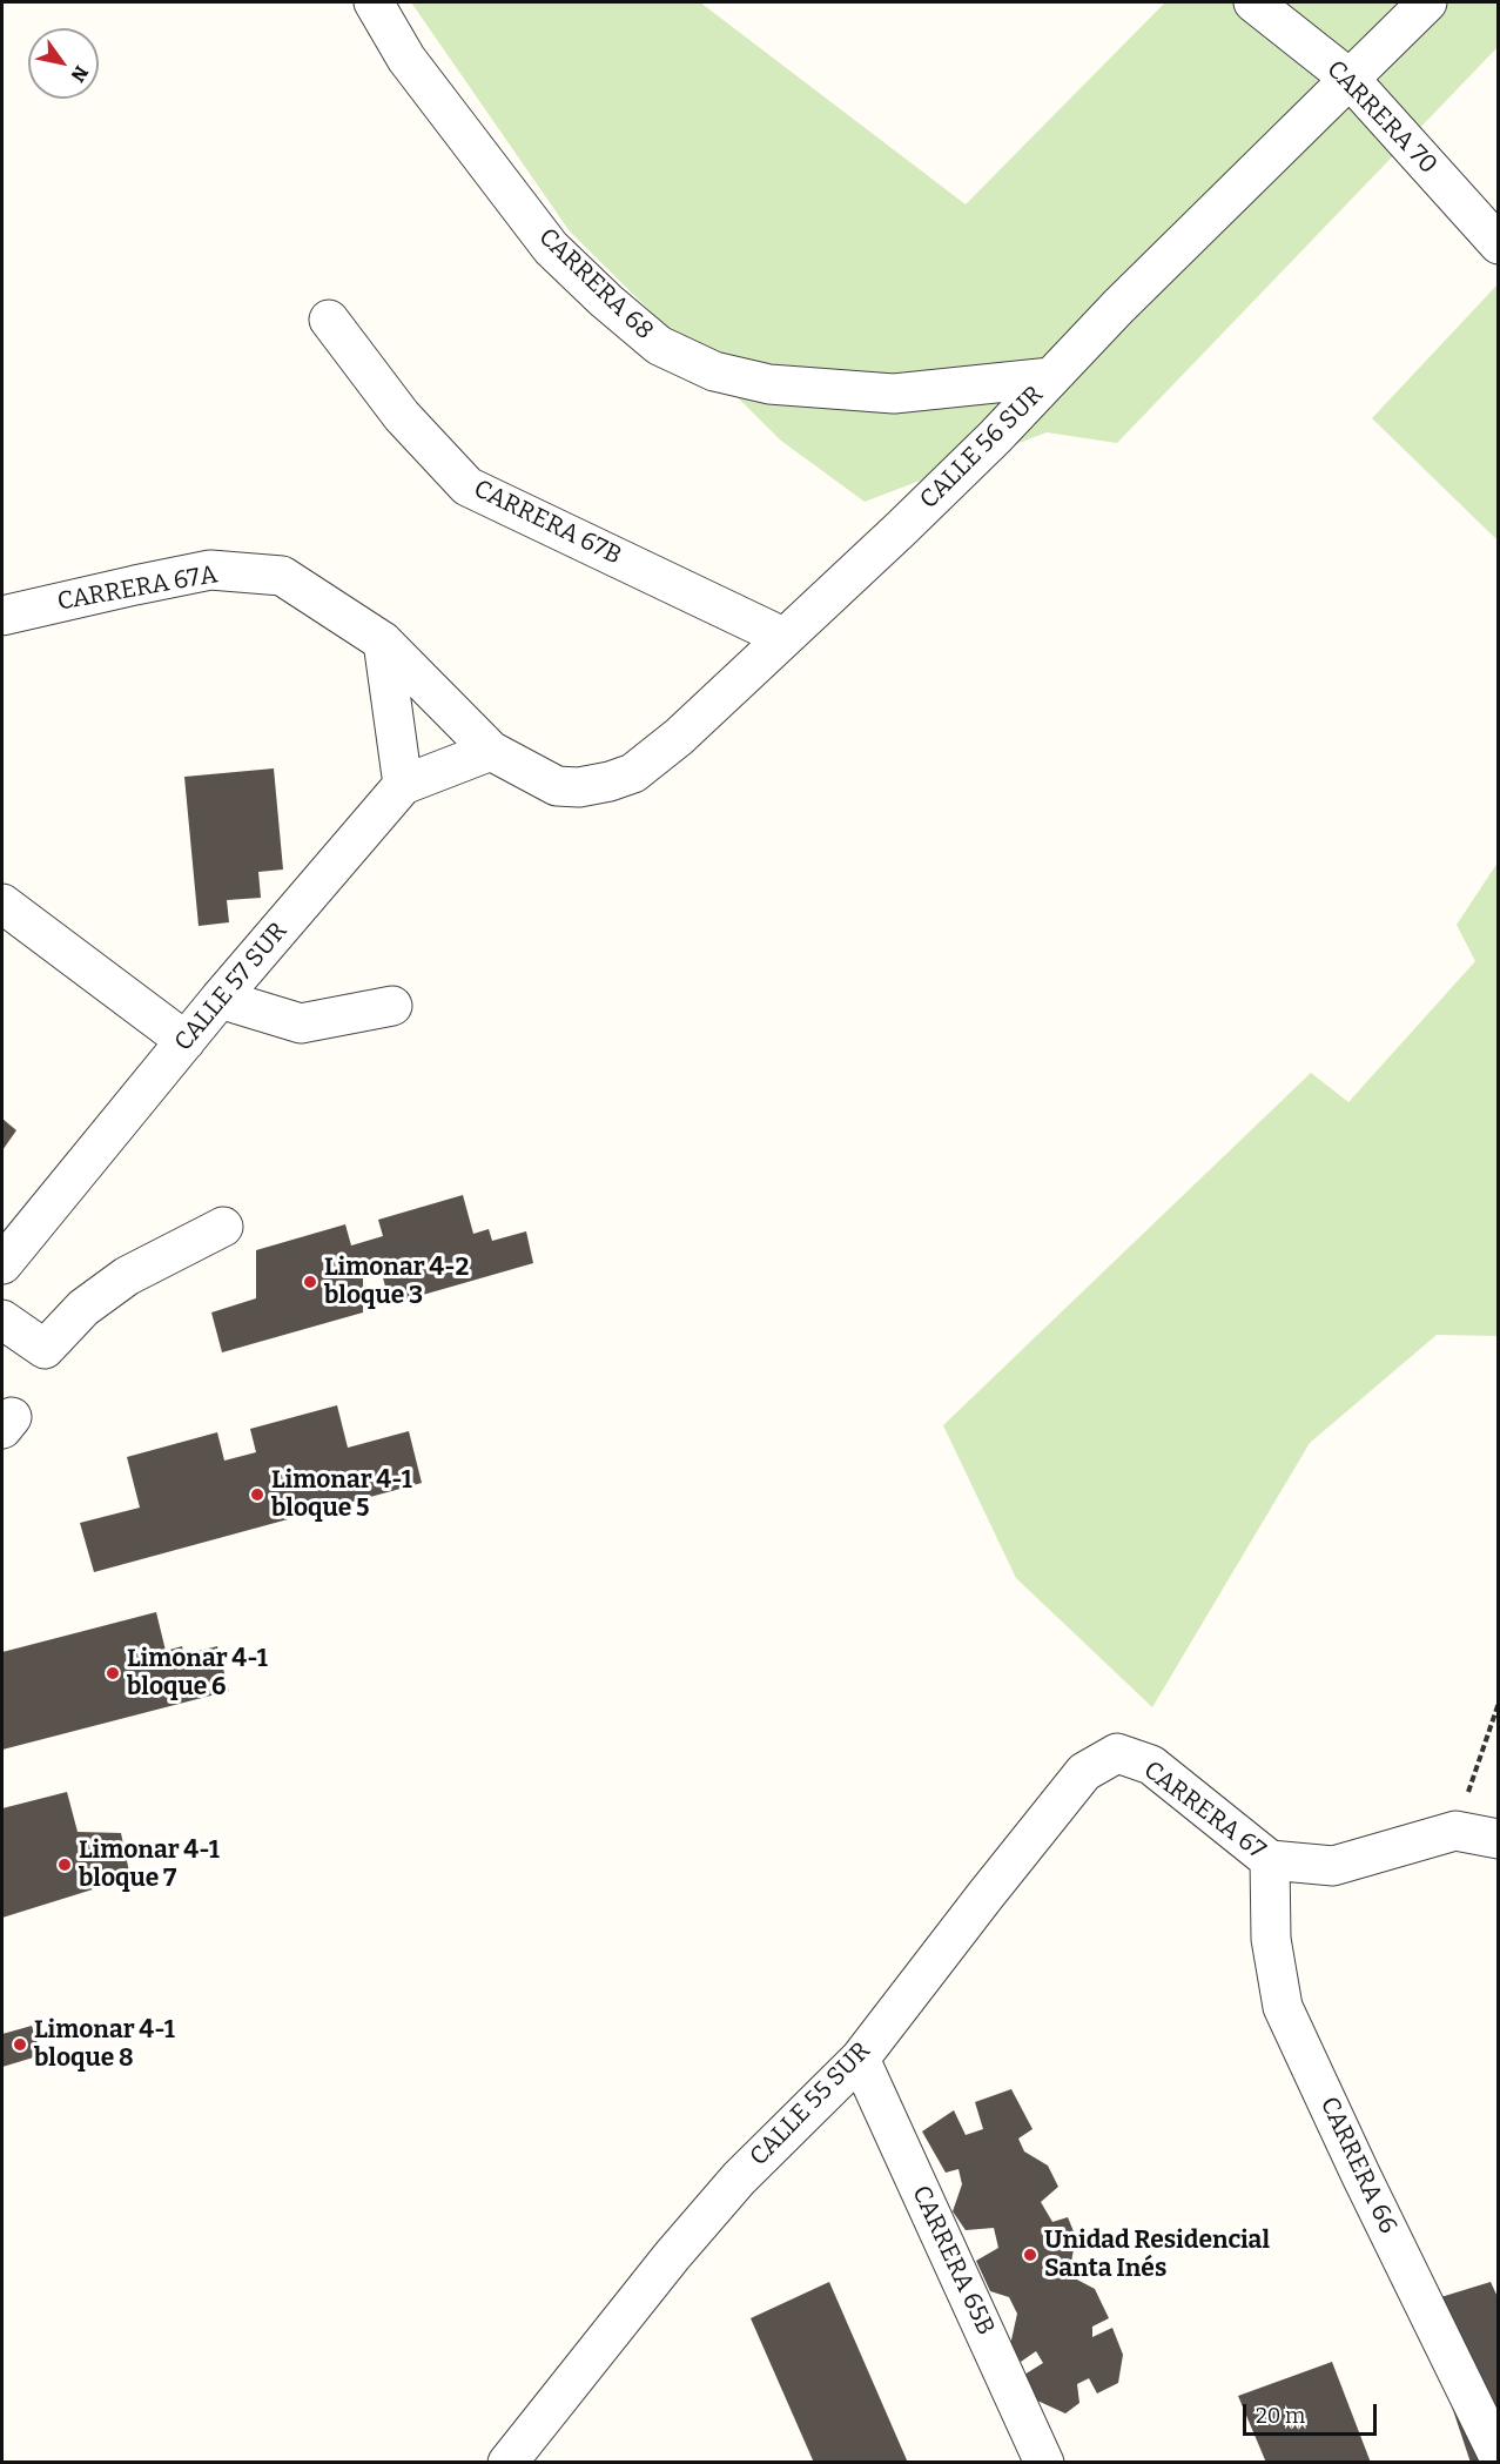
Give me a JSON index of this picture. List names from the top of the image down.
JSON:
{
  "streets": {
    "street": [
      "CARRERA 70",
      "CARRERA 68",
      "CALLE 56 SUR",
      "CARRERA 67B",
      "CARRERA 67A",
      "CALLE 57 SUR",
      "CARRERA 67",
      "CALLE 55 SUR",
      "CARRERA 66",
      "CARRERA 65B"
    ]
  },
  "crossings": [
    ["CARRERA 70", "CALLE 56 SUR"],
    ["CARRERA 68", "CALLE 56 SUR"],
    ["CALLE 56 SUR", "CARRERA 67B"],
    ["CALLE 56 SUR", "CARRERA 67A"],
    ["CALLE 56 SUR", "CALLE 57 SUR"],
    ["CARRERA 67A", "CALLE 57 SUR"],
    ["CARRERA 67", "CALLE 55 SUR"],
    ["CARRERA 67", "CARRERA 66"],
    ["CALLE 55 SUR", "CARRERA 65B"]
  ],
  "places": [
    "Limonar 4-2 bloque 3",
    "Limonar 4-1 bloque 5",
    "Limonar 4-1 bloque 6",
    "Limonar 4-1 bloque 7",
    "Limonar 4-1 bloque 8",
    "Unidad Residencial Santa Inés"
  ],
  "scale_bar": "20 m",
  "north": "bottom right"
}
